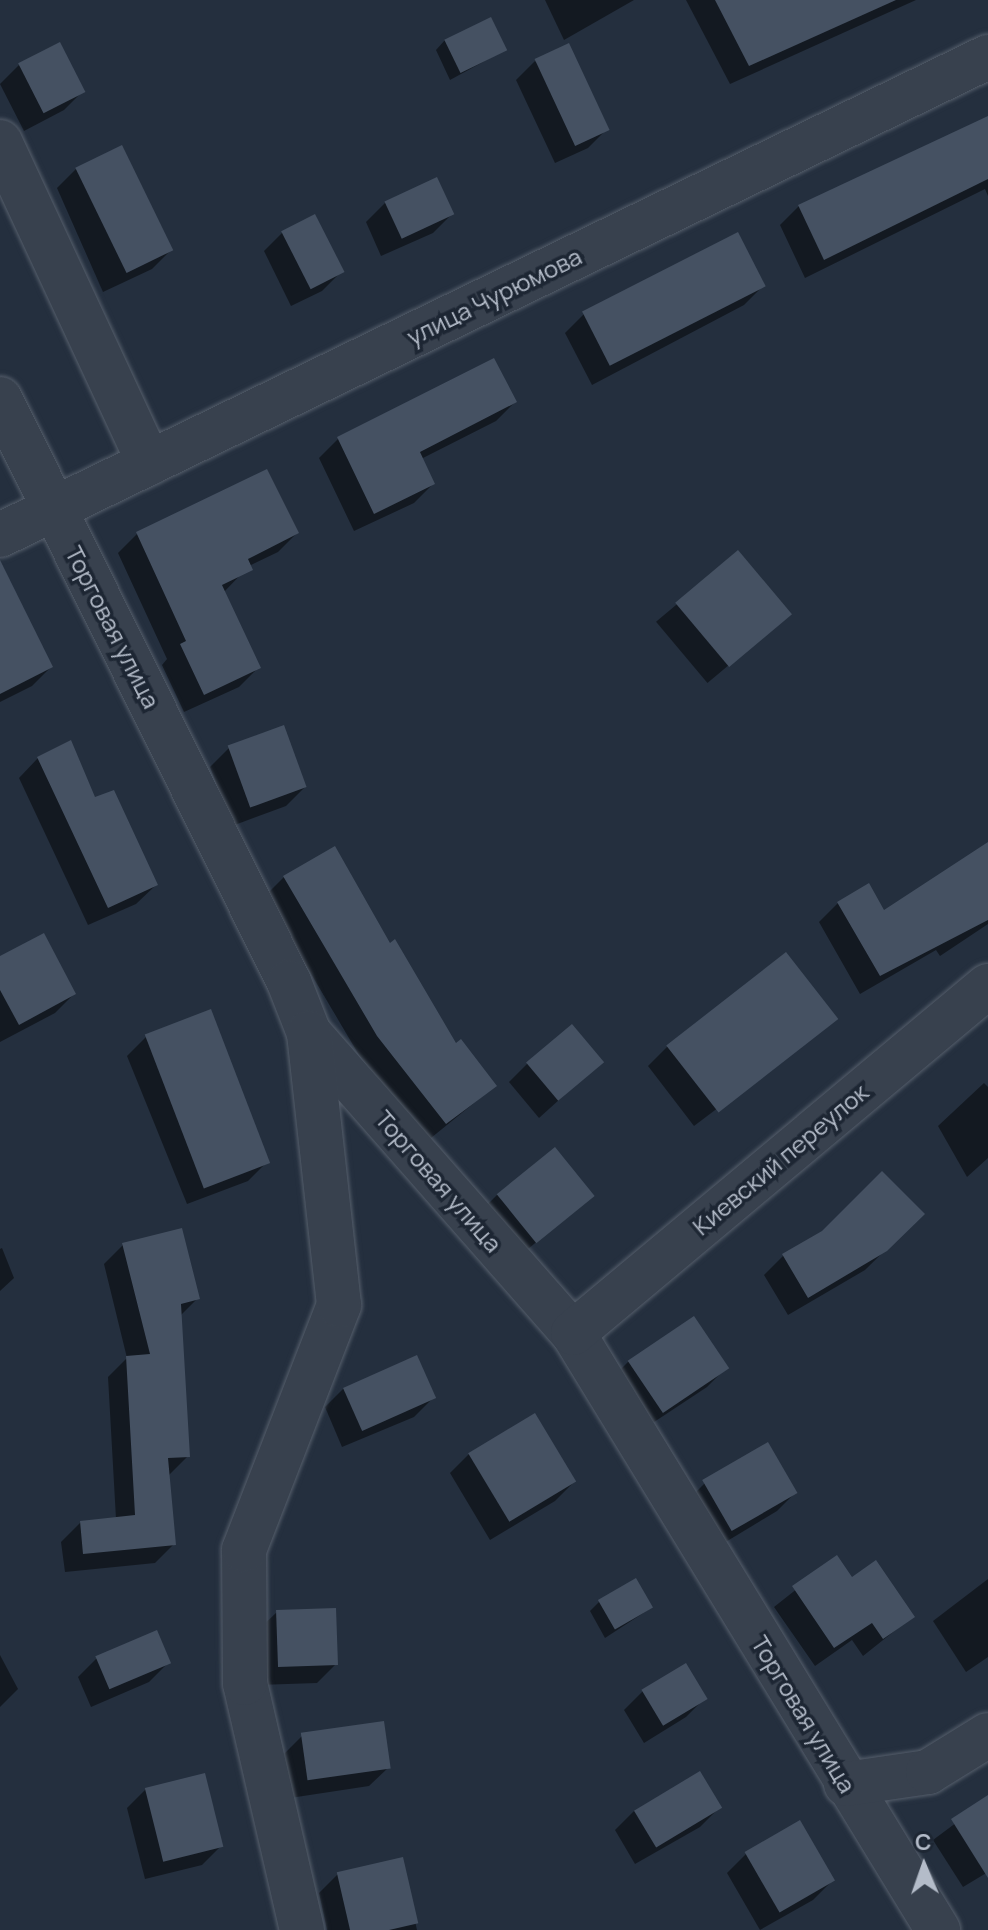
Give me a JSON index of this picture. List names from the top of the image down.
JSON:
{
  "streets": {
    "street": ["улица Чурюмова", "Торговая улица", "Киевский переулок"]
  },
  "crossings": [
    ["улица Чурюмова", "Торговая улица"],
    ["Торговая улица", "Киевский переулок"]
  ],
  "north": "top"
}
